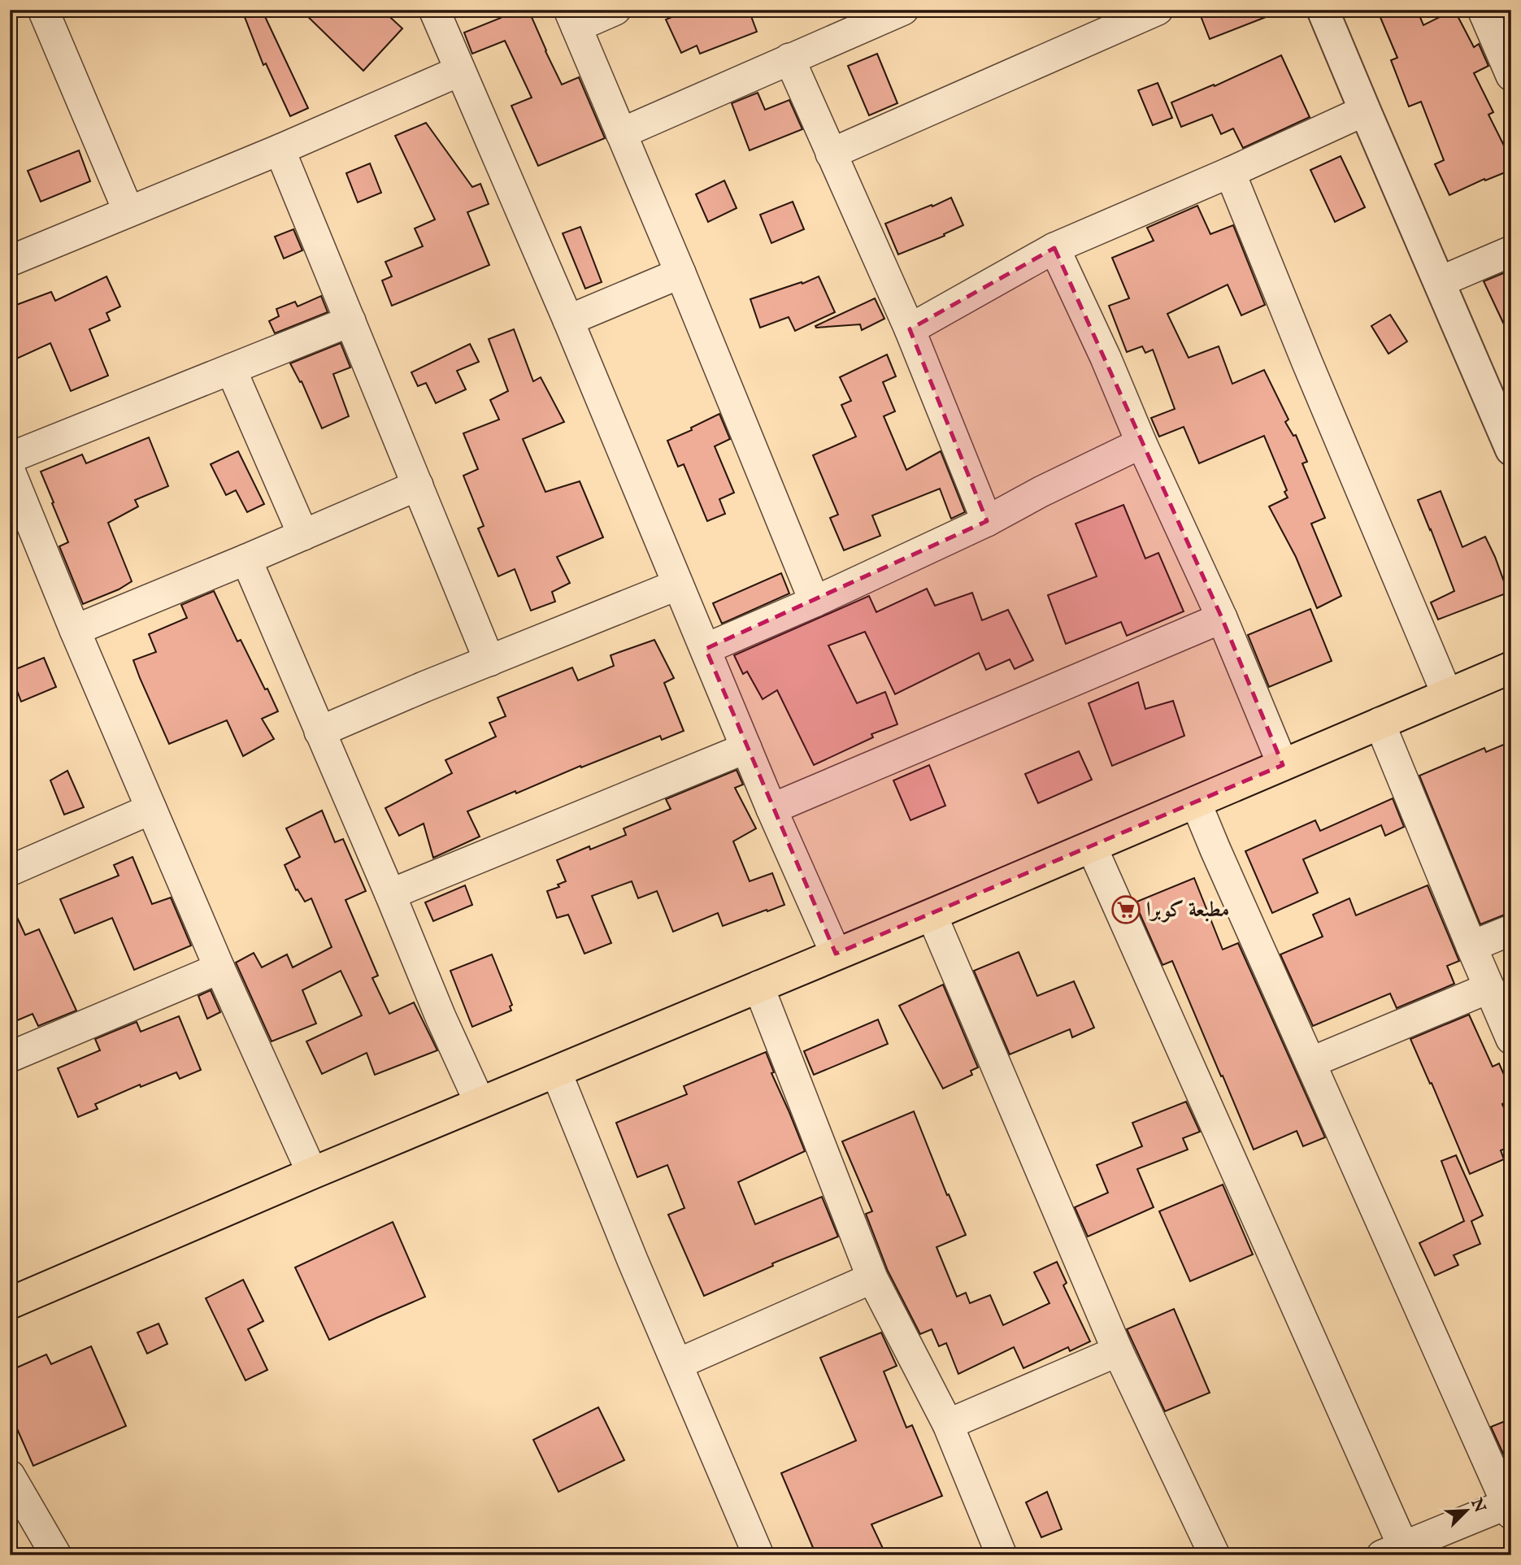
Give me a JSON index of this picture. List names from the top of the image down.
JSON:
{
  "places": {
    "supermarket": ["مطبعة كوبرا"]
  },
  "north": "top right"
}
